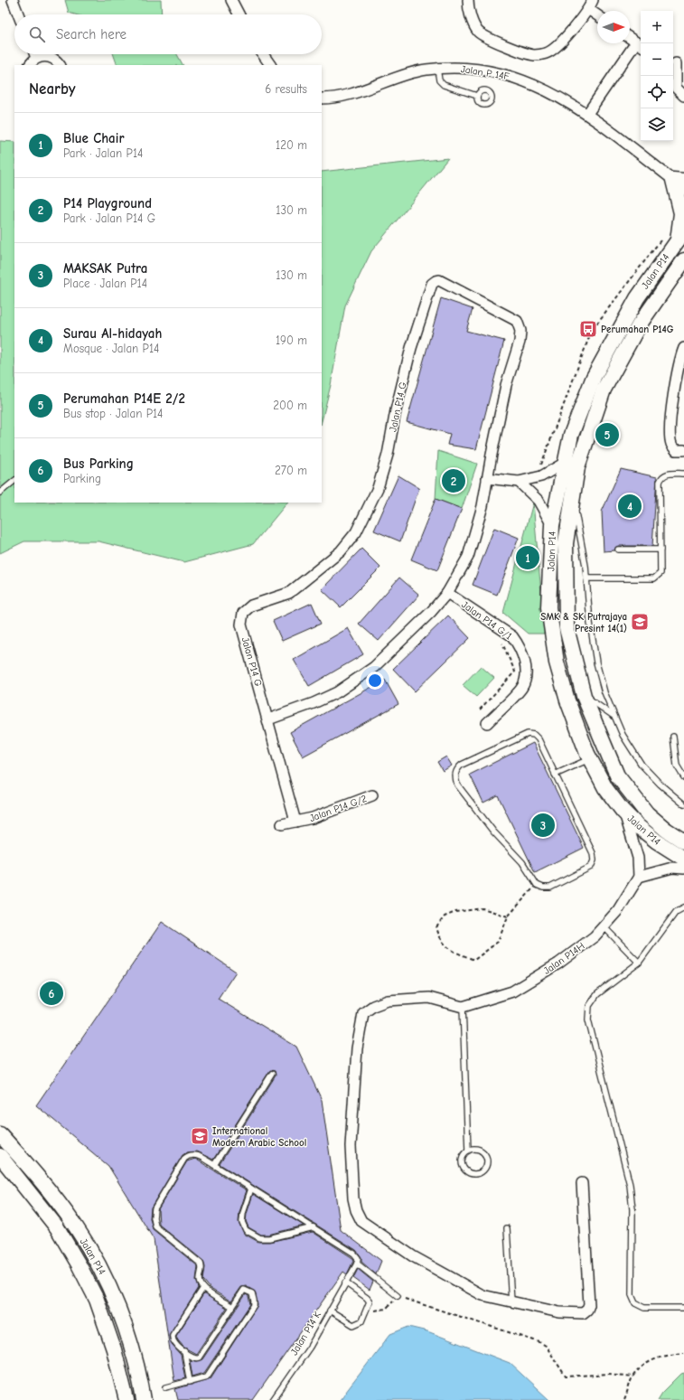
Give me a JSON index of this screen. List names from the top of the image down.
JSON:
{
  "streets": {
    "main road": ["Jalan P14"],
    "street": [
      "Jalan P 14F",
      "Jalan P14 G",
      "Jalan P14 G/1",
      "Jalan P14 G/2",
      "Jalan P14H"
    ],
    "lane": ["Jalan P14 K"]
  },
  "crossings": [
    ["Jalan P14 G", "Jalan P14 G/1"],
    ["Jalan P14 G", "Jalan P14 G/2"]
  ],
  "places": {
    "bus stop": ["Perumahan P14G"],
    "school or university": ["SMK & SK Putrajaya Presint 14(1)", "International Modern Arabic School"]
  },
  "north": "right",
  "page": {
    "map_buttons": ["+", "−"],
    "search": "Search here",
    "heading": ["Nearby", "6 results"],
    "list": [
      {
        "mark": "1",
        "name": "Blue Chair",
        "note": "Park · Jalan P14",
        "value": "120 m"
      },
      {
        "mark": "2",
        "name": "P14 Playground",
        "note": "Park · Jalan P14 G",
        "value": "130 m"
      },
      {
        "mark": "3",
        "name": "MAKSAK Putra",
        "note": "Place · Jalan P14",
        "value": "130 m"
      },
      {
        "mark": "4",
        "name": "Surau Al-hidayah",
        "note": "Mosque · Jalan P14",
        "value": "190 m"
      },
      {
        "mark": "5",
        "name": "Perumahan P14E 2/2",
        "note": "Bus stop · Jalan P14",
        "value": "200 m"
      },
      {
        "mark": "6",
        "name": "Bus Parking",
        "note": "Parking",
        "value": "270 m"
      }
    ],
    "pins": [
      "5",
      "2",
      "4",
      "1",
      "3",
      "6"
    ]
  }
}
